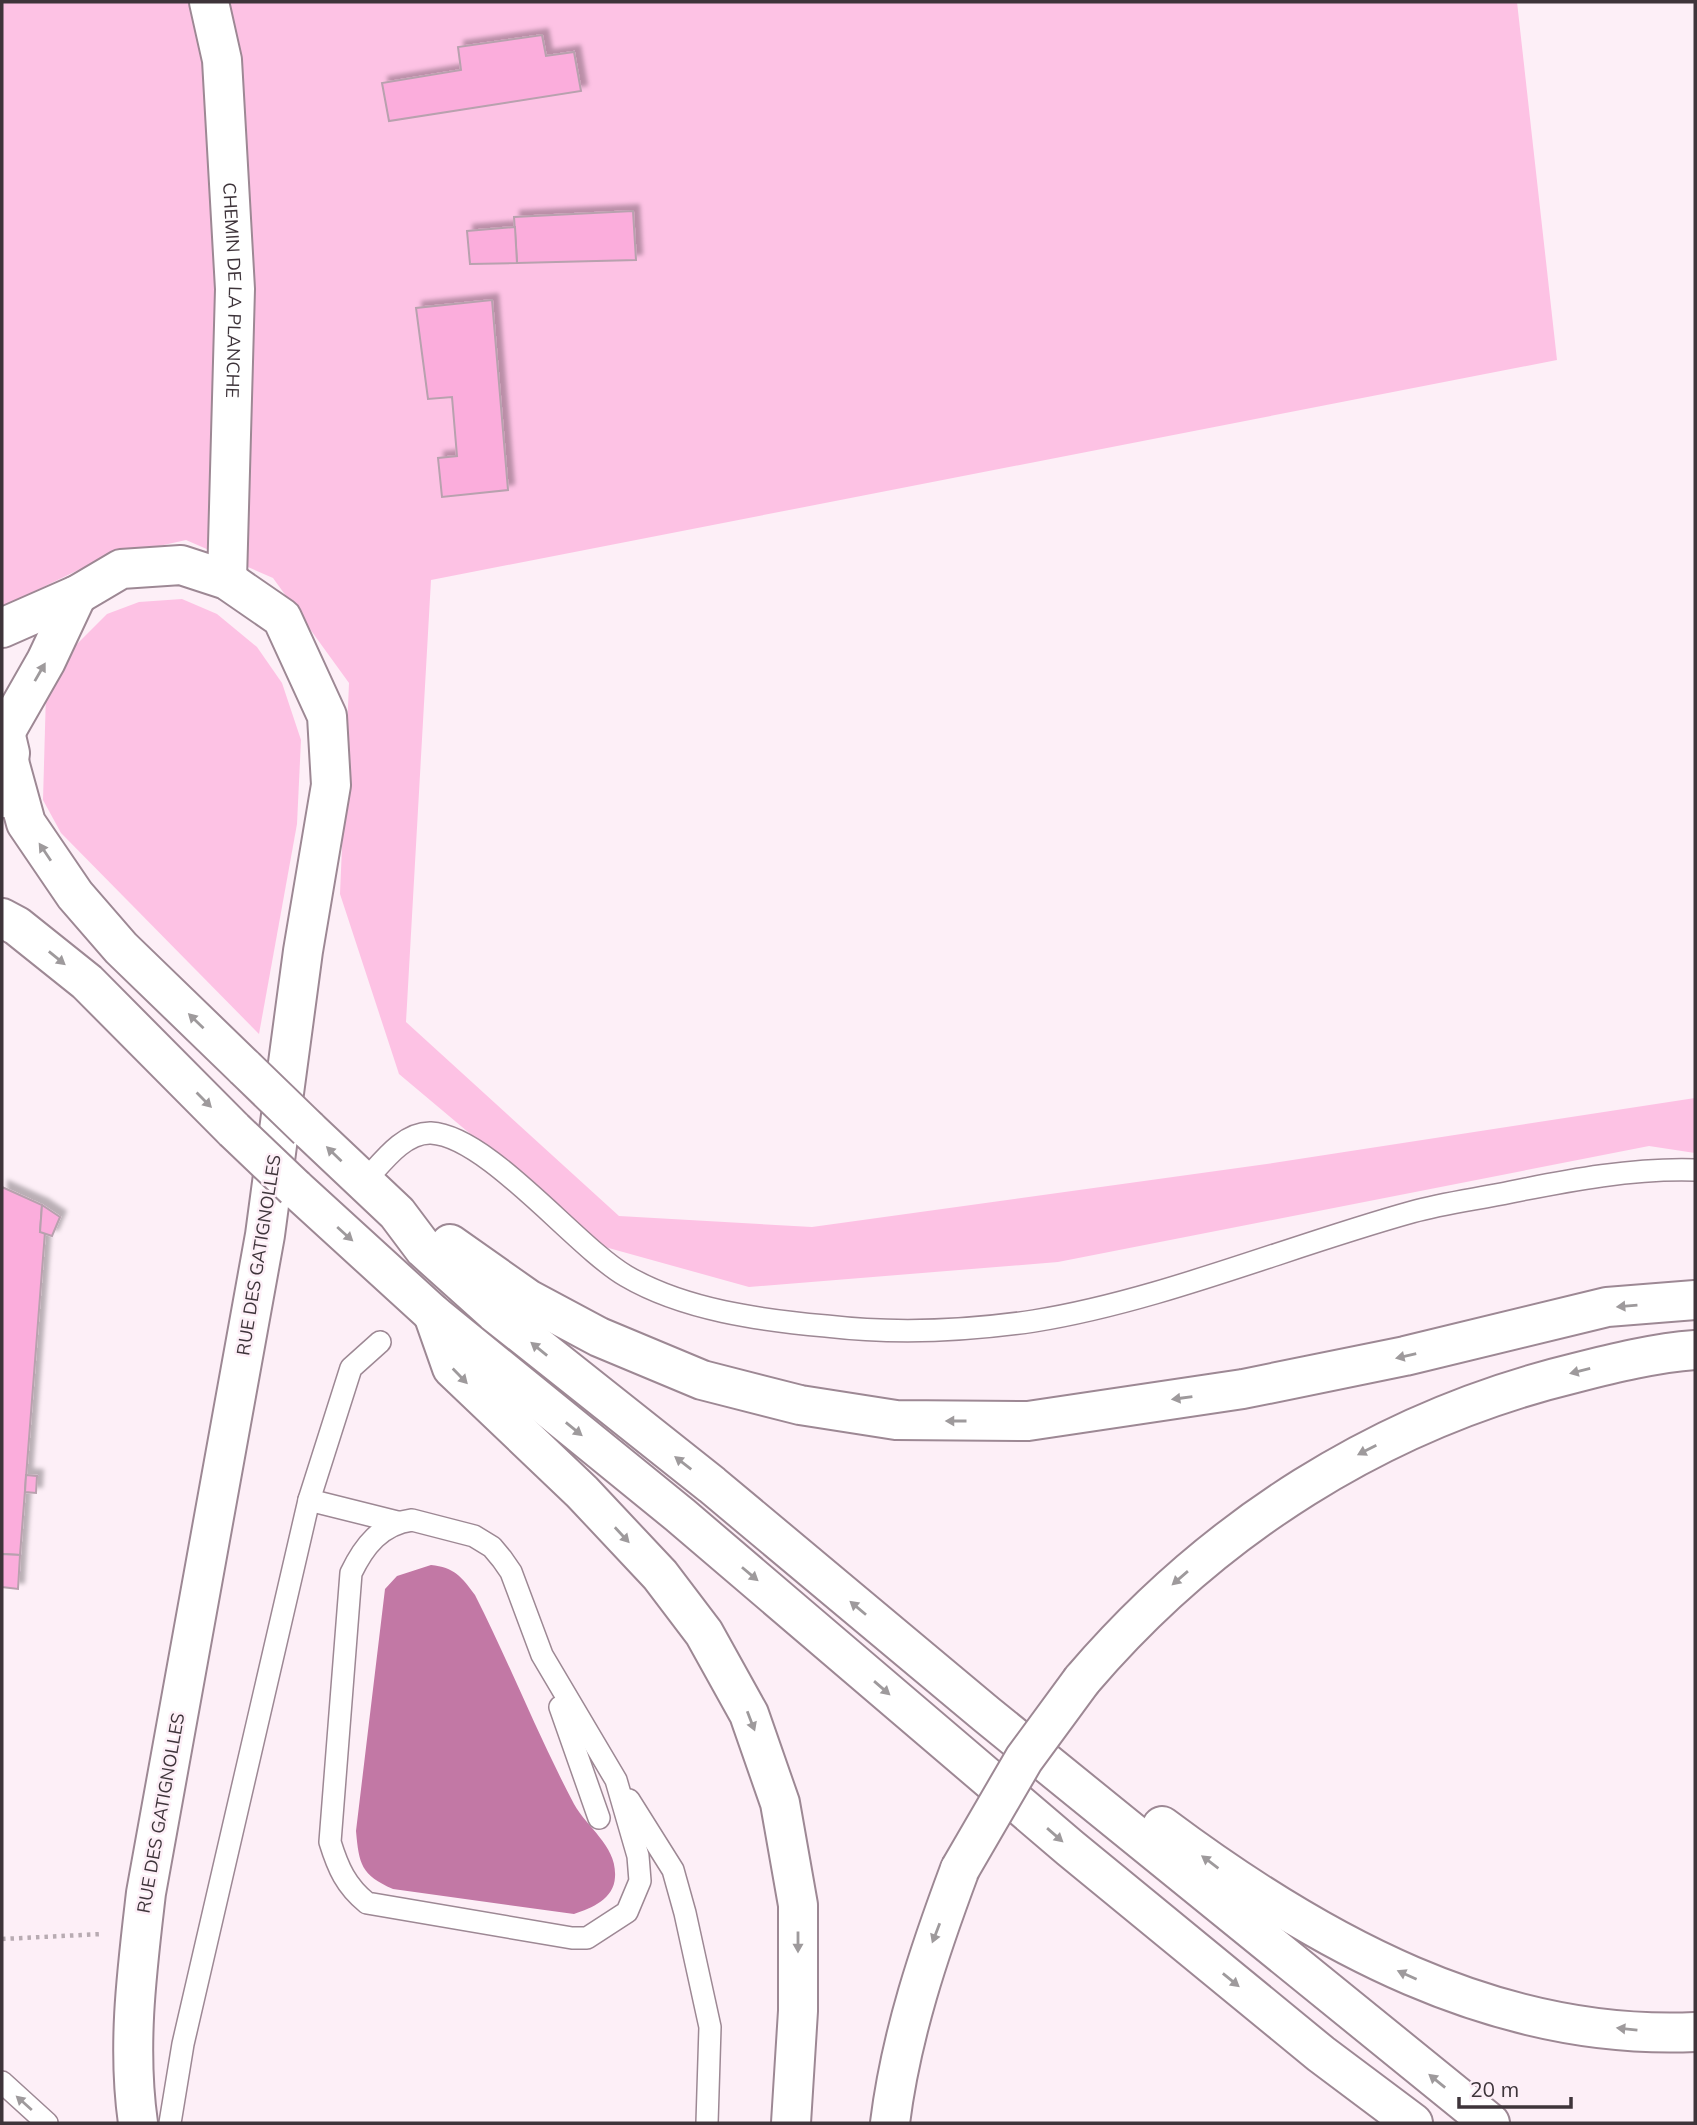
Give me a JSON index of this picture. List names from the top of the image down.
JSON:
{
  "streets": {
    "main road": ["CHEMIN DE LA PLANCHE", "RUE DES GATIGNOLLES"]
  },
  "crossings": [
    ["CHEMIN DE LA PLANCHE", "RUE DES GATIGNOLLES"]
  ],
  "scale_bar": "20 m"
}
